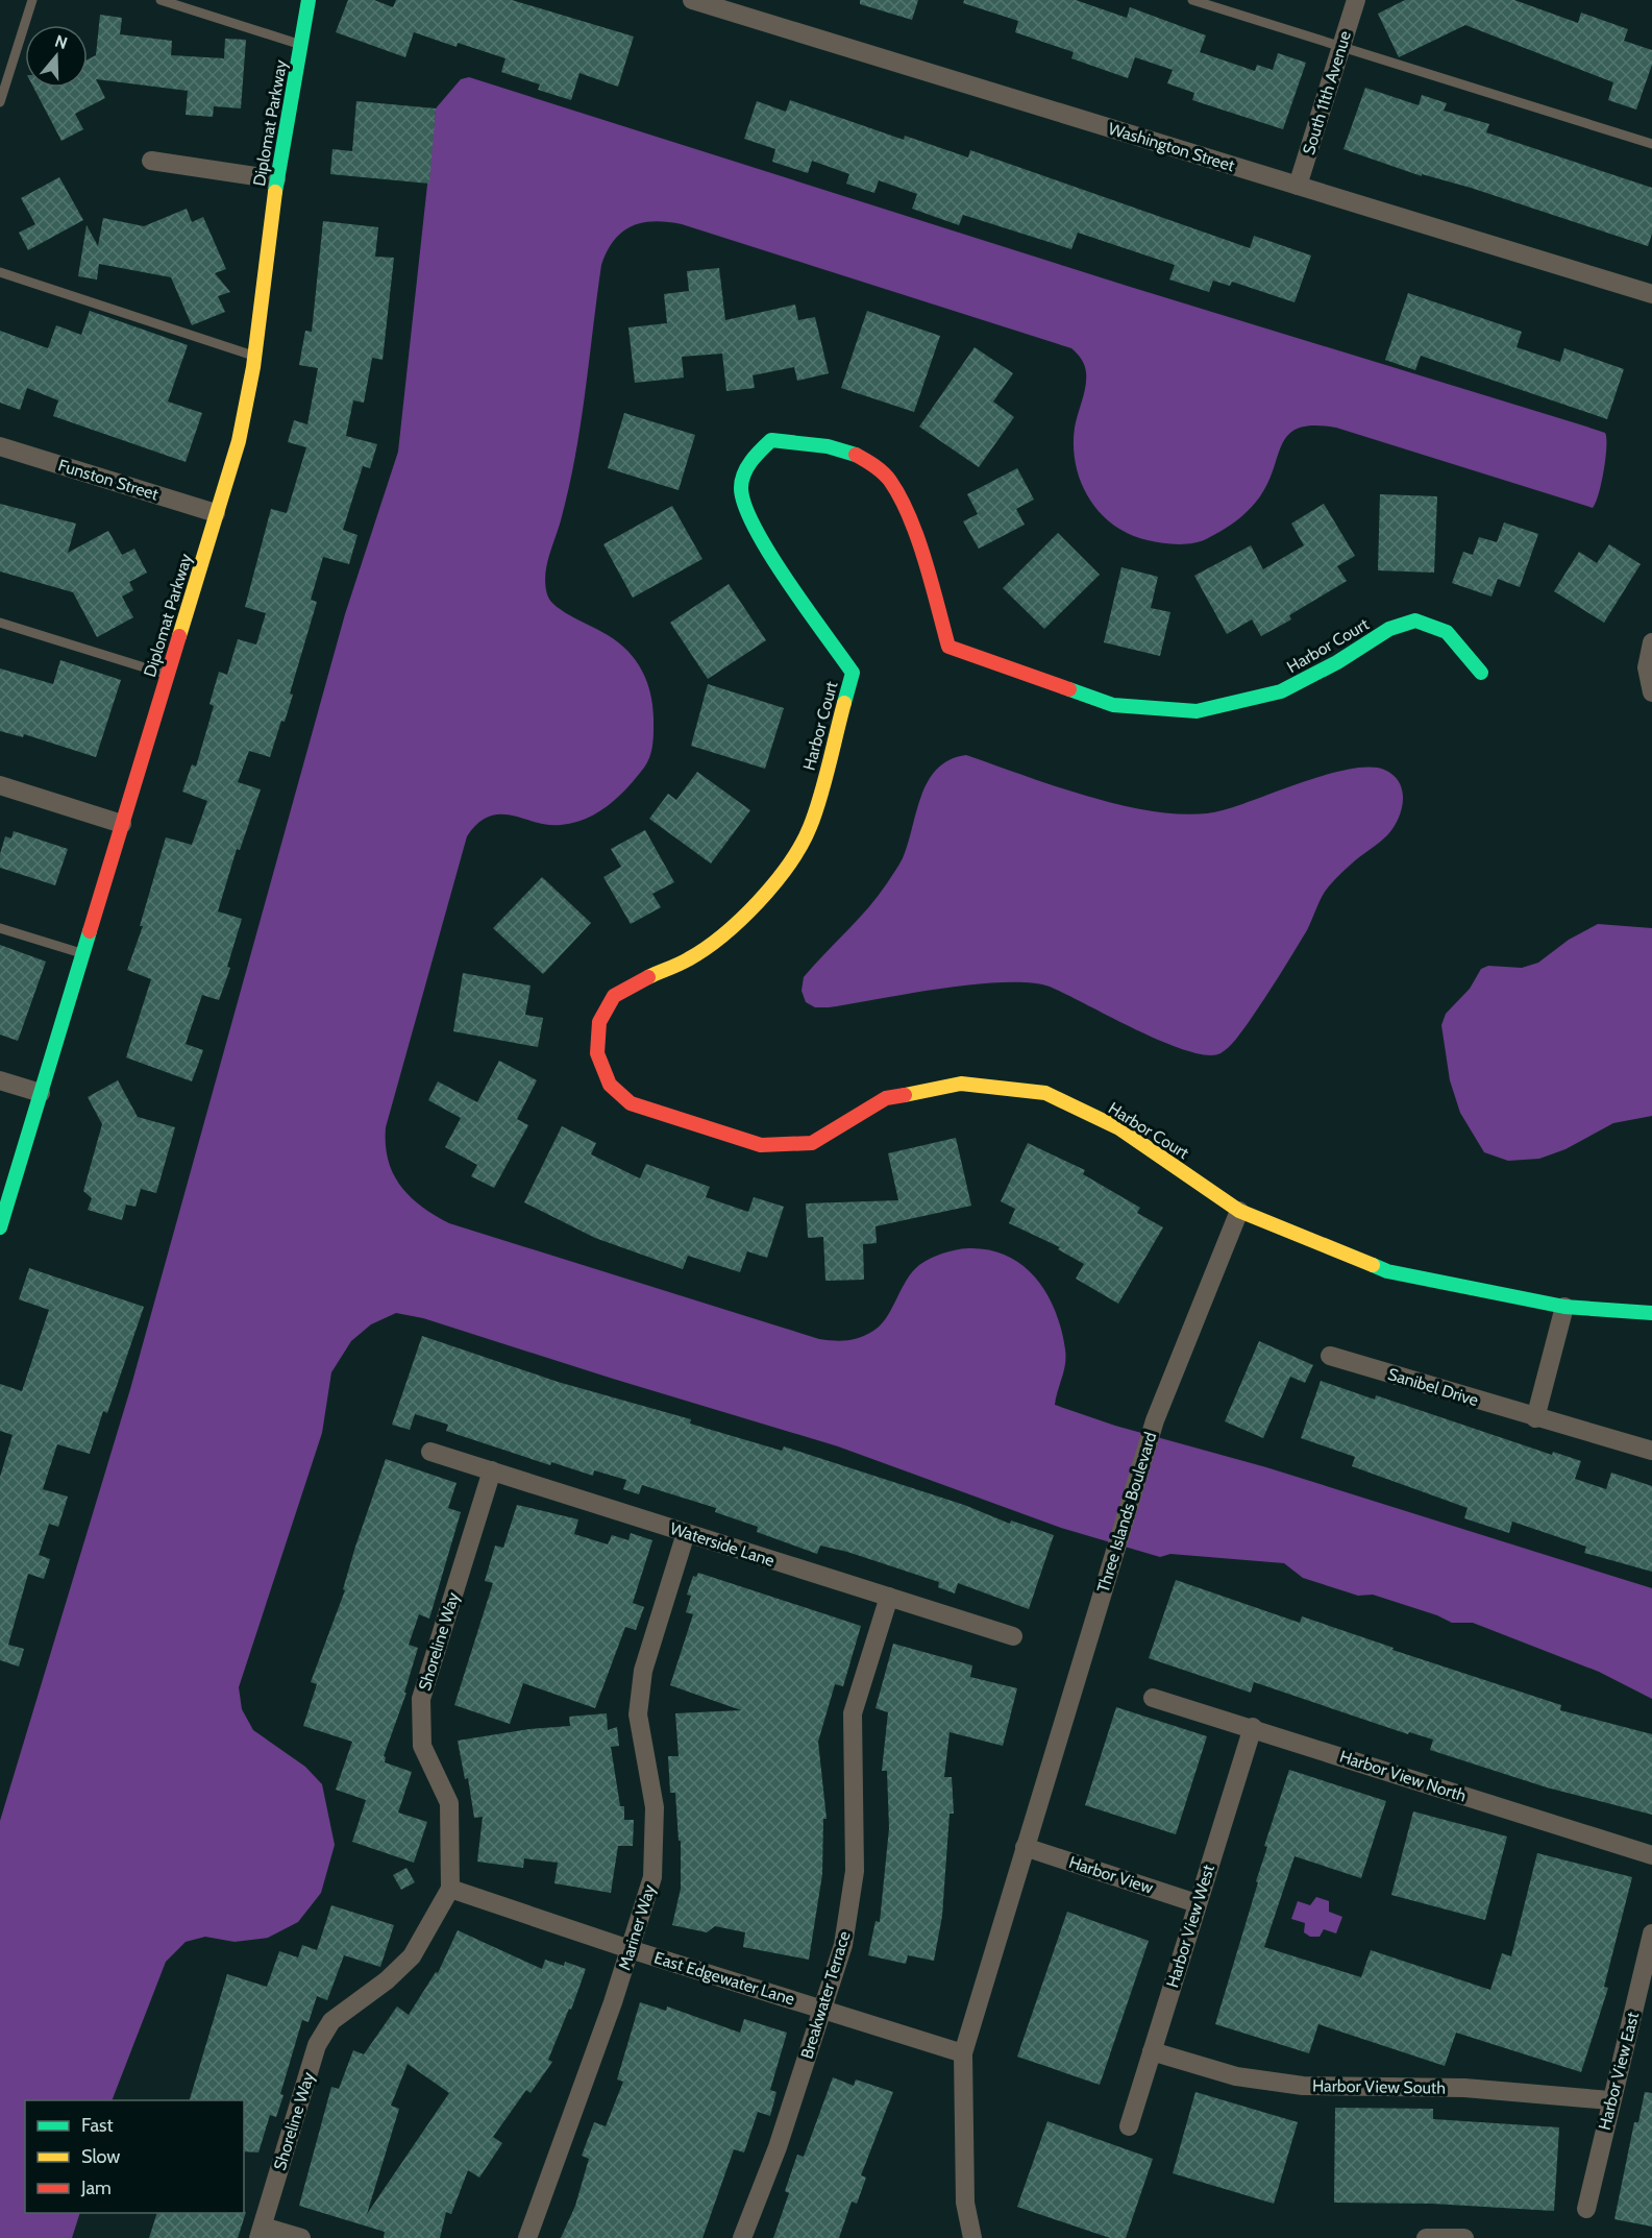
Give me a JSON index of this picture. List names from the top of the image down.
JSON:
{
  "streets": {
    "street": [
      "South 11th Avenue",
      "Diplomat Parkway",
      "Washington Street",
      "Funston Street",
      "Harbor Court",
      "Sanibel Drive",
      "Three Islands Boulevard",
      "Waterside Lane",
      "Shoreline Way",
      "Harbor View North",
      "Harbor View",
      "Harbor View West",
      "Mariner Way",
      "East Edgewater Lane",
      "Breakwater Terrace",
      "Harbor View East",
      "Harbor View South"
    ]
  },
  "crossings": [
    ["South 11th Avenue", "Washington Street"],
    ["Diplomat Parkway", "Funston Street"],
    ["Harbor Court", "Three Islands Boulevard"],
    ["Three Islands Boulevard", "Harbor View"],
    ["Three Islands Boulevard", "East Edgewater Lane"],
    ["Waterside Lane", "Shoreline Way"],
    ["Waterside Lane", "Mariner Way"],
    ["Waterside Lane", "Breakwater Terrace"],
    ["Shoreline Way", "East Edgewater Lane"],
    ["Harbor View North", "Harbor View West"],
    ["Harbor View", "Harbor View West"],
    ["Harbor View West", "Harbor View South"],
    ["Mariner Way", "East Edgewater Lane"],
    ["East Edgewater Lane", "Breakwater Terrace"],
    ["Harbor View East", "Harbor View South"]
  ],
  "legend": ["Fast", "Slow", "Jam"],
  "north": "top"
}
